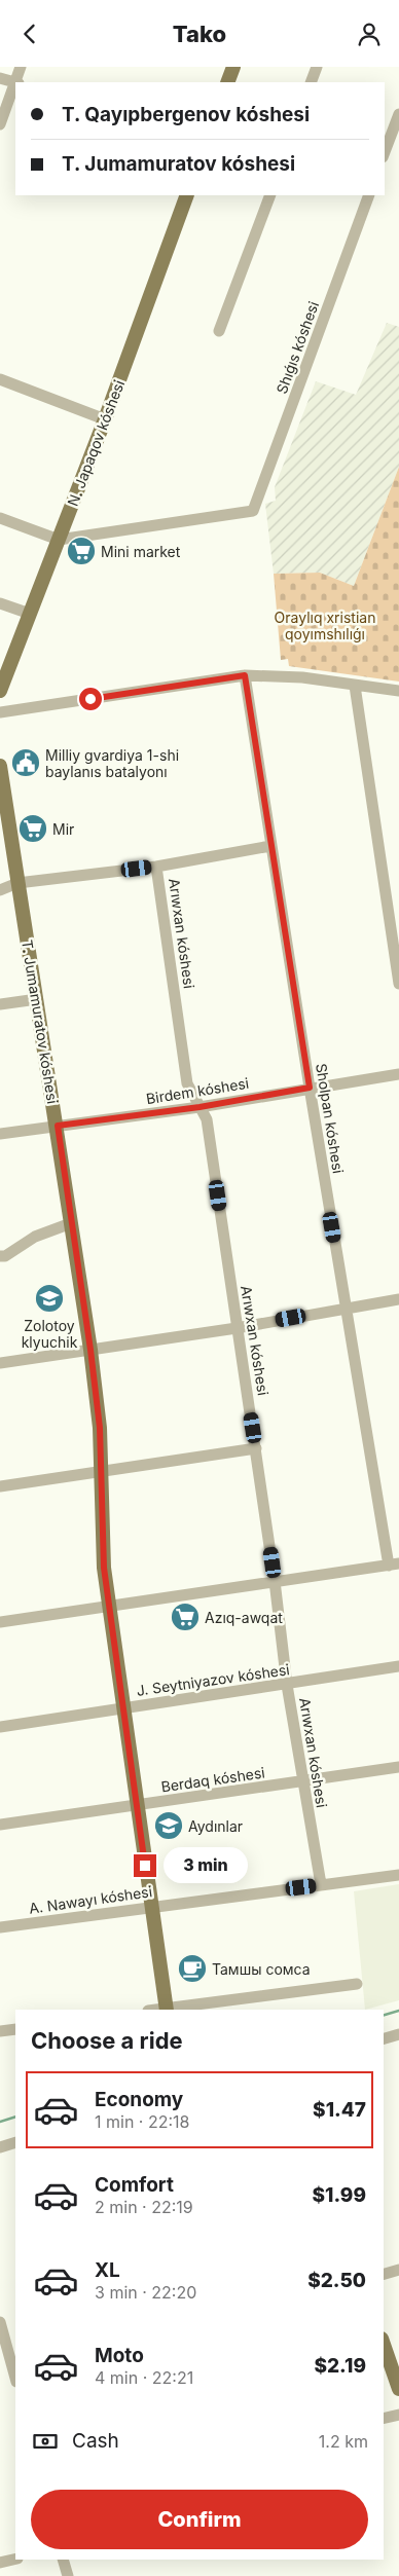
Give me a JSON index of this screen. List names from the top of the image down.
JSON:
{
  "streets": {
    "main road": ["N. Japaqov kóshesi", "T. Jumamuratov kóshesi"],
    "street": [
      "Shıǵıs kóshesi",
      "Arıwxan kóshesi",
      "Birdem kóshesi",
      "Sholpan kóshesi",
      "J. Seytniyazov kóshesi",
      "Berdaq kóshesi",
      "A. Nawayı kóshesi"
    ]
  },
  "crossings": [
    ["Shıǵıs kóshesi", "N. Japaqov kóshesi"],
    ["Arıwxan kóshesi", "Birdem kóshesi"],
    ["Arıwxan kóshesi", "J. Seytniyazov kóshesi"],
    ["Arıwxan kóshesi", "Berdaq kóshesi"],
    ["Arıwxan kóshesi", "A. Nawayı kóshesi"],
    ["T. Jumamuratov kóshesi", "Birdem kóshesi"],
    ["T. Jumamuratov kóshesi", "J. Seytniyazov kóshesi"],
    ["T. Jumamuratov kóshesi", "Berdaq kóshesi"],
    ["T. Jumamuratov kóshesi", "A. Nawayı kóshesi"],
    ["Birdem kóshesi", "Sholpan kóshesi"]
  ],
  "parks": ["Oraylıq xristian qoyımshılıǵı"],
  "places": {
    "supermarket": ["Mini market", "Mir", "Azıq-awqat"],
    "public building": ["Milliy gvardiya 1-shi baylanıs batalyonı"],
    "school or university": ["Zolotoy klyuchik", "Aydınlar"],
    "cafe": ["Тамшы сомса"]
  },
  "page": {
    "header": "Tako",
    "banner": ["T. Qayıpbergenov kóshesi", "T. Jumamuratov kóshesi"],
    "bubble": "3 min",
    "heading": "Choose a ride",
    "list": [
      {
        "name": "Economy",
        "note": "1 min · 22:18",
        "value": "$1.47"
      },
      {
        "name": "Comfort",
        "note": "2 min · 22:19",
        "value": "$1.99"
      },
      {
        "name": "XL",
        "note": "3 min · 22:20",
        "value": "$2.50"
      },
      {
        "name": "Moto",
        "note": "4 min · 22:21",
        "value": "$2.19"
      }
    ],
    "pay": ["Cash", "1.2 km"],
    "buttons": "Confirm"
  }
}
